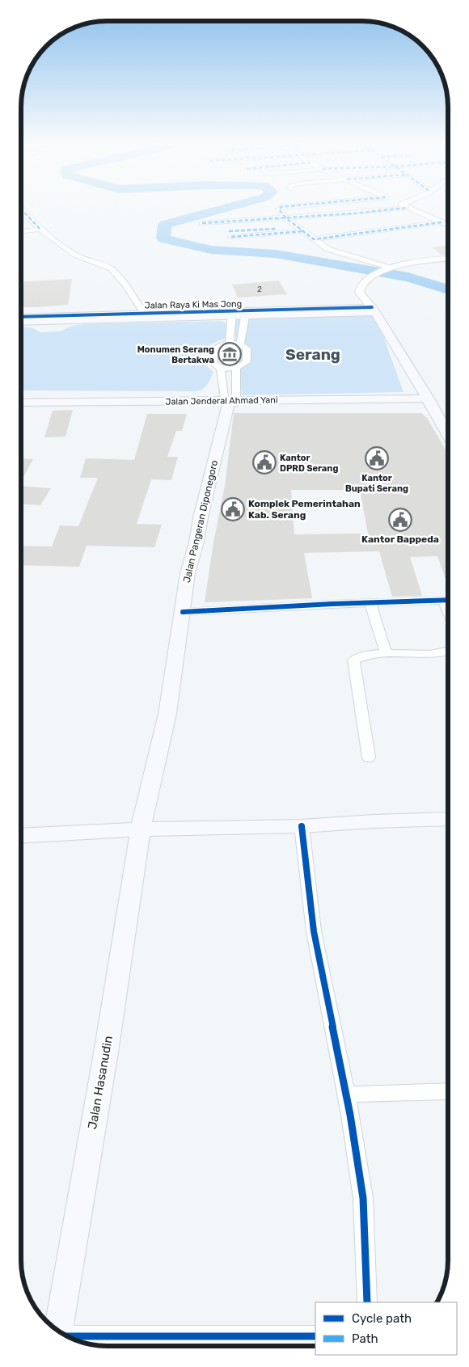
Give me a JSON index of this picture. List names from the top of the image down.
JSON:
{
  "streets": {
    "main road": ["Jalan Jenderal Ahmad Yani", "Jalan Pangeran Diponegoro", "Jalan Hasanudin"],
    "street": ["Jalan Raya Ki Mas Jong"]
  },
  "crossings": [
    ["Jalan Jenderal Ahmad Yani", "Jalan Pangeran Diponegoro"],
    ["Jalan Pangeran Diponegoro", "Jalan Hasanudin"]
  ],
  "districts": ["Serang"],
  "places": {
    "museum": ["Monumen Serang Bertakwa"],
    "public building": [
      "Kantor Bupati Serang",
      "Kantor DPRD Serang",
      "Komplek Pemerintahan Kab. Serang",
      "Kantor Bappeda"
    ]
  },
  "house_numbers": ["2"],
  "legend": ["Cycle path", "Path"]
}
